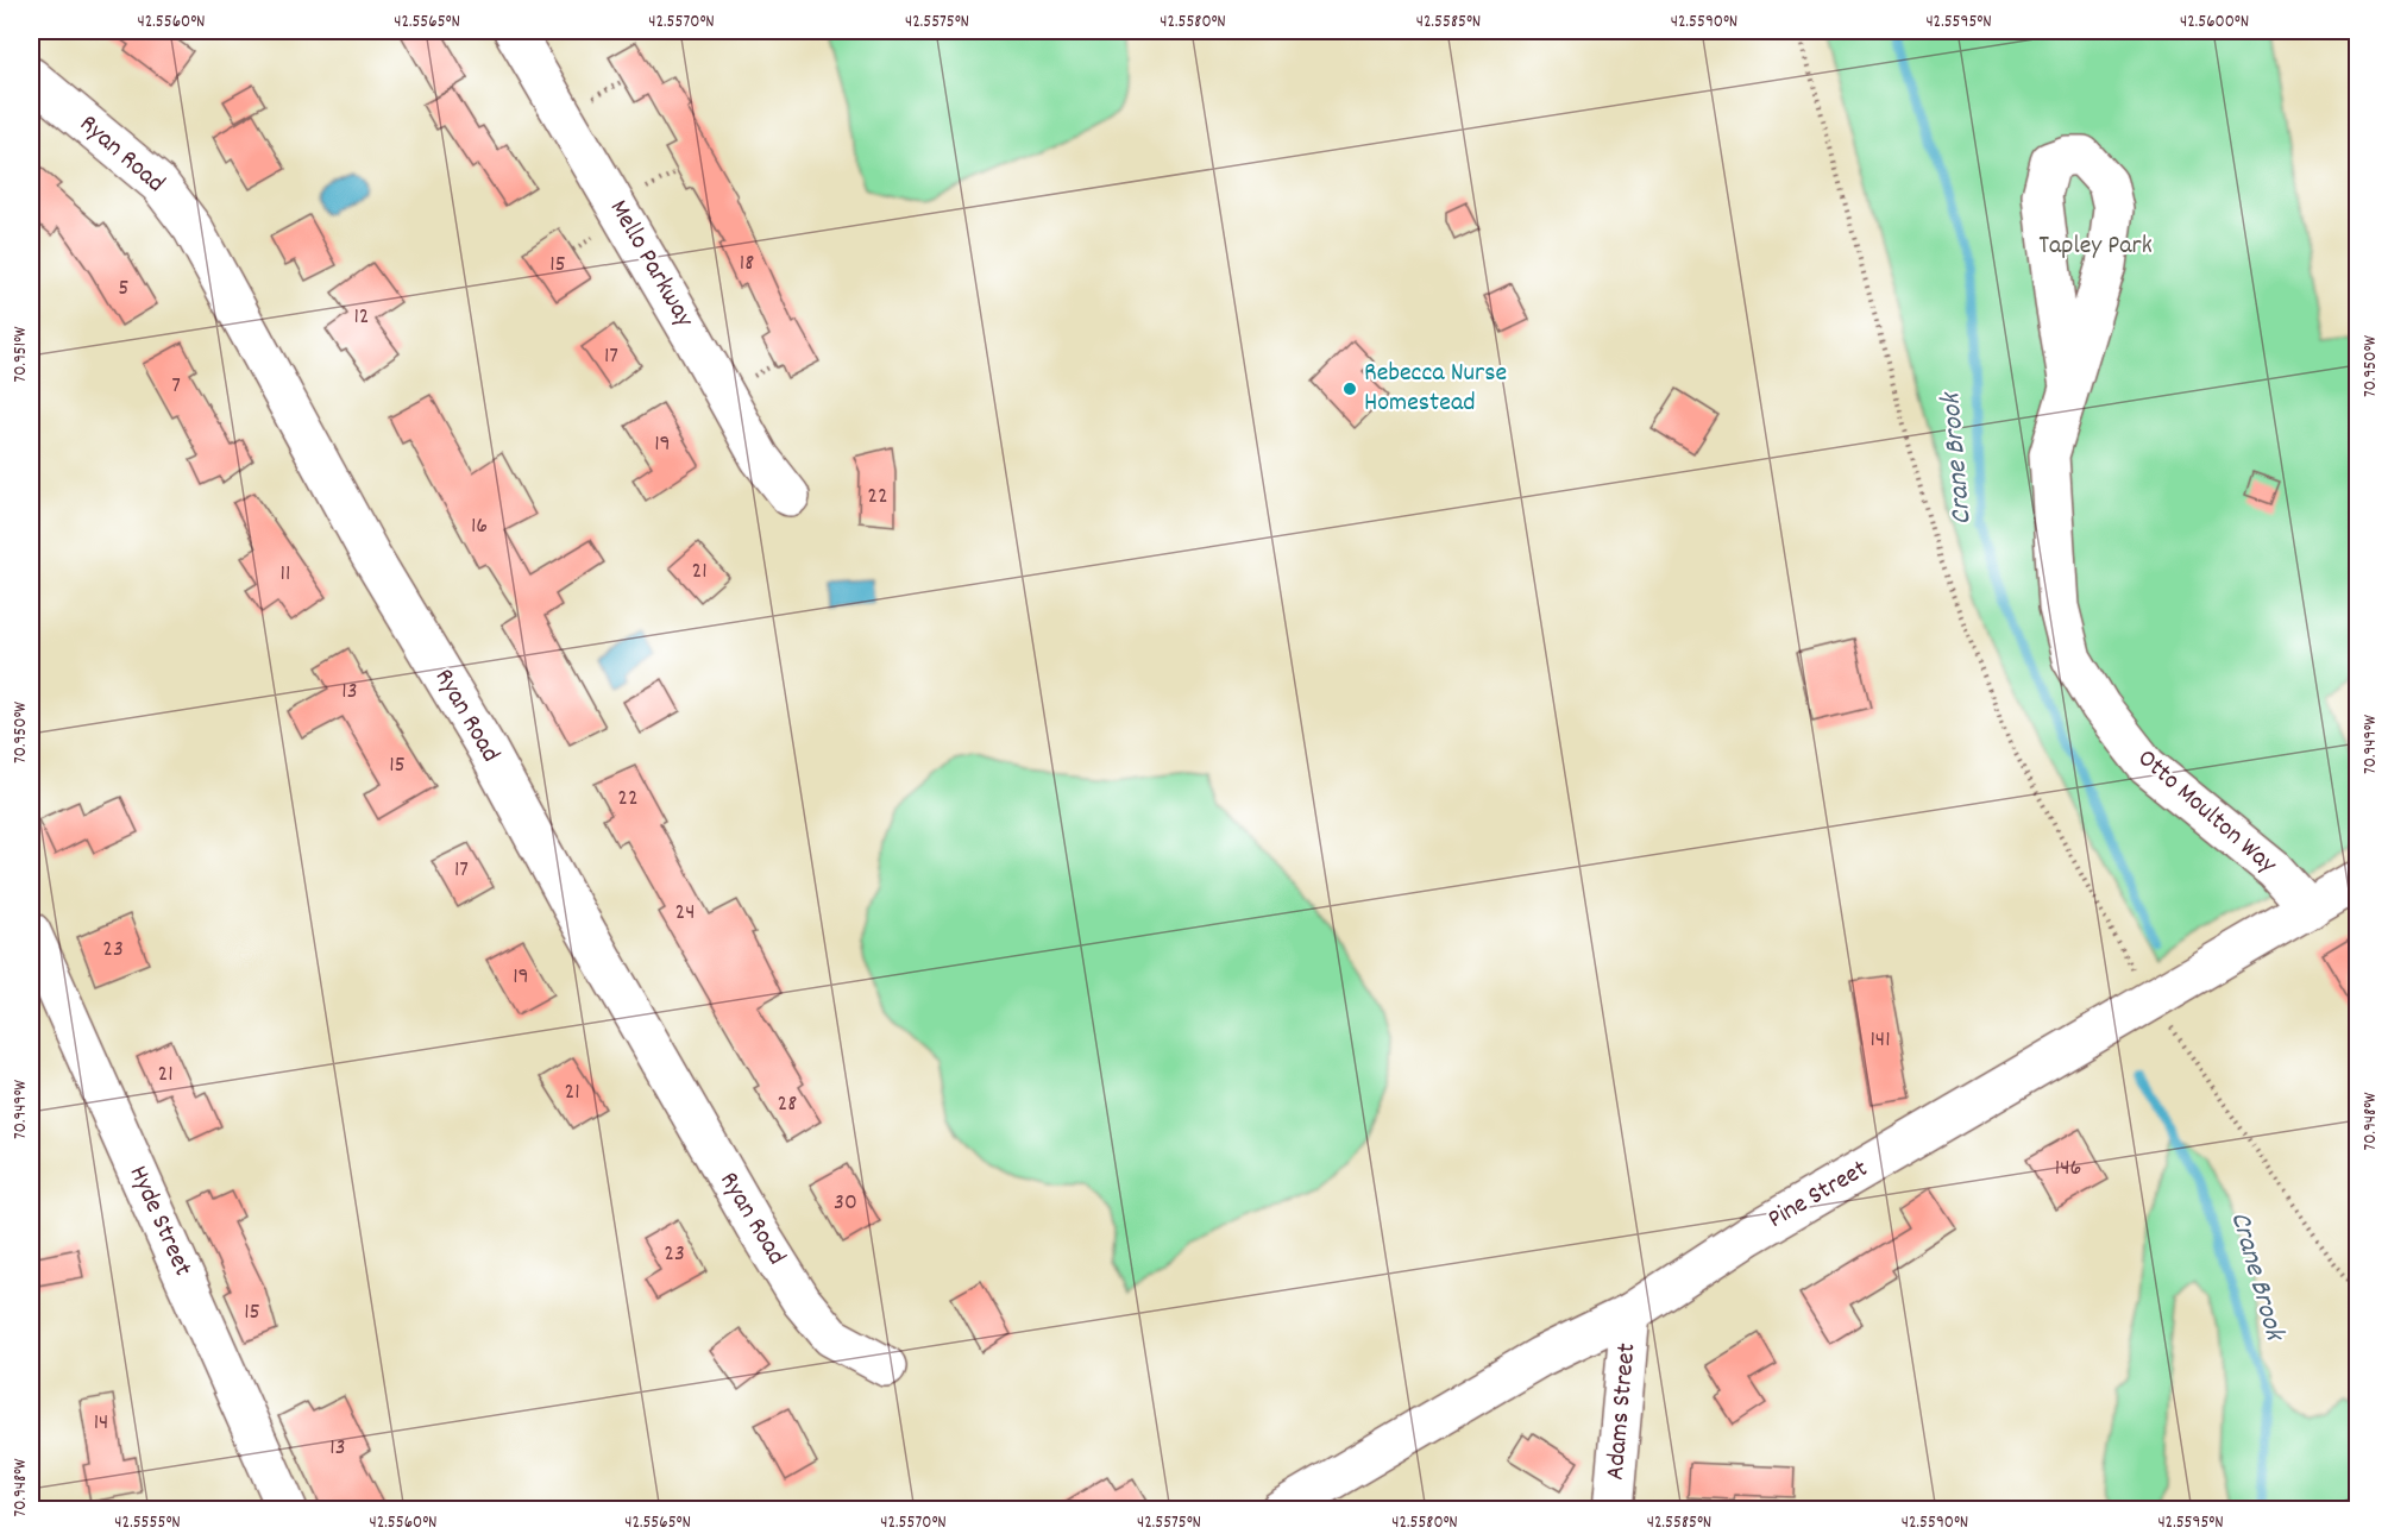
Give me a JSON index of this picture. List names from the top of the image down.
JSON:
{
  "streets": {
    "street": [
      "Ryan Road",
      "Mello Parkway",
      "Otto Moulton Way",
      "Pine Street",
      "Hyde Street",
      "Adams Street"
    ]
  },
  "crossings": [
    ["Otto Moulton Way", "Pine Street"],
    ["Pine Street", "Adams Street"]
  ],
  "water": ["Crane Brook"],
  "parks": ["Tapley Park"],
  "places": ["Rebecca Nurse Homestead"],
  "house_numbers": [
    "18",
    "15",
    "5",
    "12",
    "17",
    "7",
    "19",
    "22",
    "16",
    "21",
    "11",
    "13",
    "15",
    "22",
    "17",
    "24",
    "23",
    "19",
    "141",
    "21",
    "21",
    "28",
    "146",
    "30",
    "23",
    "15",
    "14",
    "13"
  ],
  "coordinates": [
    "42.5560°N",
    "42.5565°N",
    "42.5570°N",
    "42.5575°N",
    "42.5580°N",
    "42.5585°N",
    "42.5590°N",
    "42.5595°N",
    "42.5600°N",
    "70.951°W",
    "70.950°W",
    "70.949°W",
    "70.948°W",
    "42.5555°N"
  ]
}
